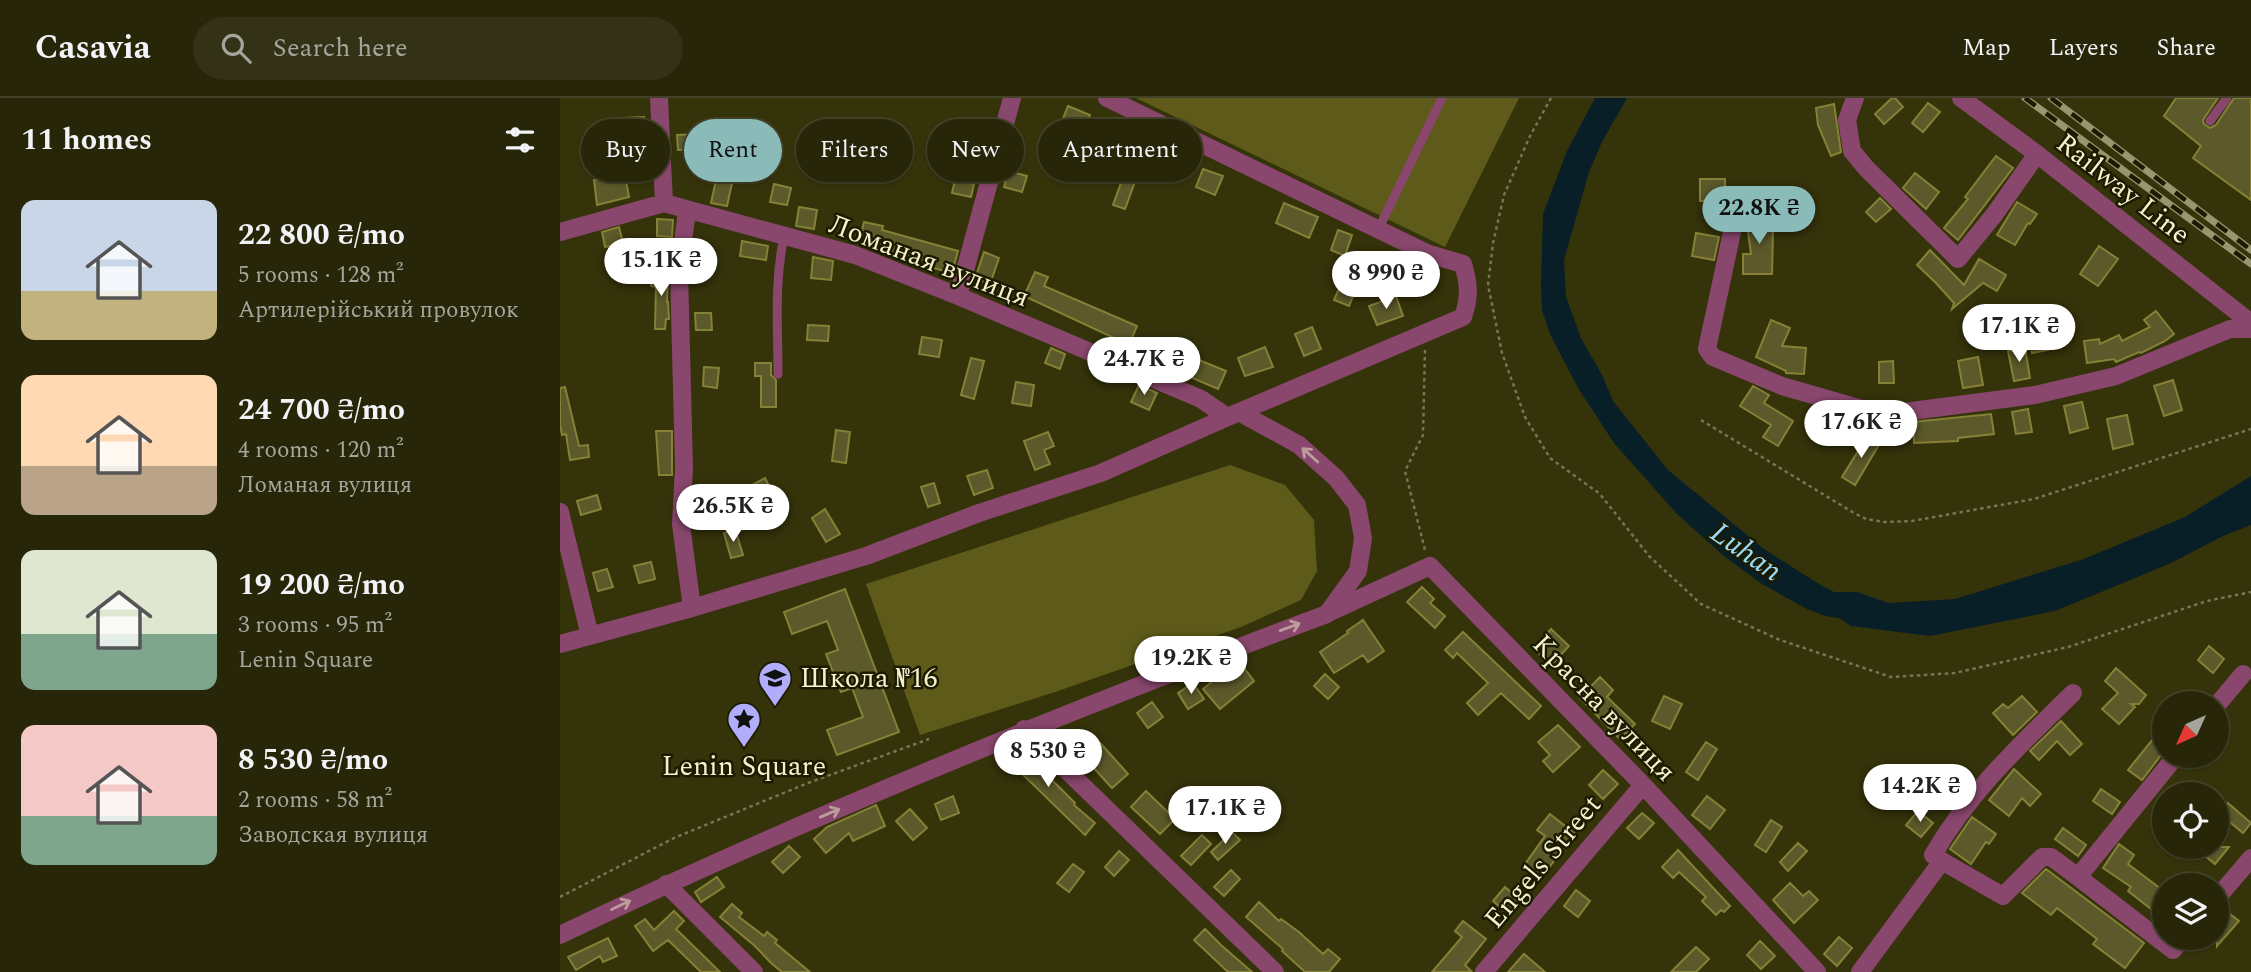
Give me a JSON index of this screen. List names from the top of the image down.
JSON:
{
  "streets": {
    "street": [
      "Railway Line",
      "Ломаная вулиця",
      "Красна вулиця",
      "Engels Street"
    ]
  },
  "crossings": [
    ["Красна вулиця", "Engels Street"]
  ],
  "water": ["Luhan"],
  "places": {
    "school or university": ["Школа №16"],
    "place": ["Lenin Square"]
  },
  "north": "bottom left",
  "page": {
    "header": "Casavia",
    "search": "Search here",
    "nav": ["Map", "Layers", "Share"],
    "heading": "11 homes",
    "chip": [
      "Buy",
      "Rent",
      "Filters",
      "New",
      "Apartment"
    ],
    "list": [
      {
        "name": "22 800 ₴/mo",
        "note": "5 rooms · 128 m² · Артилерійський провулок"
      },
      {
        "name": "24 700 ₴/mo",
        "note": "4 rooms · 120 m² · Ломаная вулиця"
      },
      {
        "name": "19 200 ₴/mo",
        "note": "3 rooms · 95 m² · Lenin Square"
      },
      {
        "name": "8 530 ₴/mo",
        "note": "2 rooms · 58 m² · Заводская вулиця"
      }
    ],
    "price": [
      "22.8K ₴",
      "15.1K ₴",
      "8 990 ₴",
      "17.1K ₴",
      "24.7K ₴",
      "17.6K ₴",
      "26.5K ₴",
      "19.2K ₴",
      "8 530 ₴",
      "14.2K ₴",
      "17.1K ₴"
    ]
  }
}
